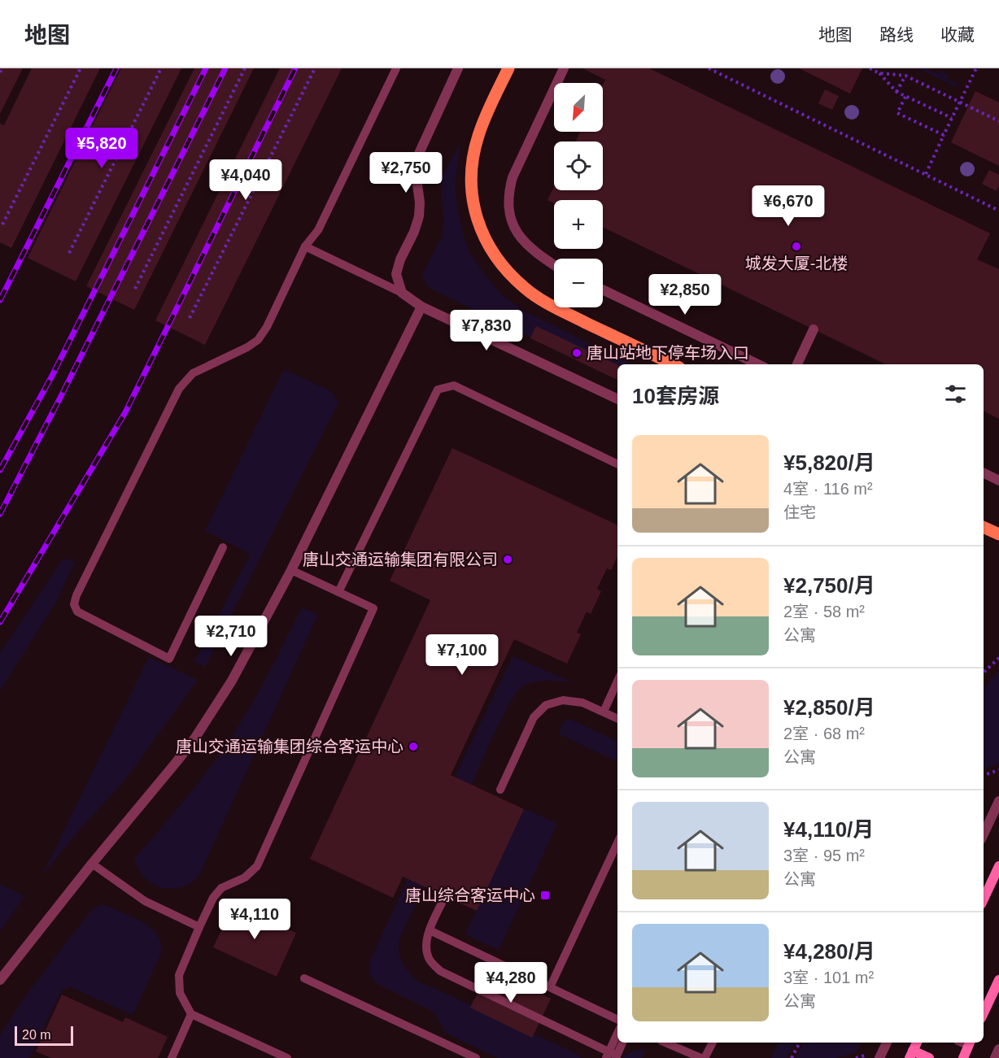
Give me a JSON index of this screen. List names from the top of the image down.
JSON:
{
  "places": {
    "other": [
      "城发大厦-北楼",
      "唐山站地下停车场入口",
      "唐山交通运输集团有限公司",
      "唐山交通运输集团综合客运中心"
    ],
    "transit": ["唐山综合客运中心"]
  },
  "scale_bar": "20 m",
  "north": "bottom left",
  "page": {
    "header": "地图",
    "nav": ["地图", "路线", "收藏"],
    "map_buttons": ["+", "−"],
    "price": [
      "¥5,820",
      "¥2,750",
      "¥4,040",
      "¥6,670",
      "¥2,850",
      "¥7,830",
      "¥2,710",
      "¥7,100",
      "¥4,110",
      "¥4,280"
    ],
    "heading": "10套房源",
    "list": [
      {
        "name": "¥5,820/月",
        "note": "4室 · 116 m² · 住宅"
      },
      {
        "name": "¥2,750/月",
        "note": "2室 · 58 m² · 公寓"
      },
      {
        "name": "¥2,850/月",
        "note": "2室 · 68 m² · 公寓"
      },
      {
        "name": "¥4,110/月",
        "note": "3室 · 95 m² · 公寓"
      },
      {
        "name": "¥4,280/月",
        "note": "3室 · 101 m² · 公寓"
      }
    ],
    "scale": "20 m"
  }
}
